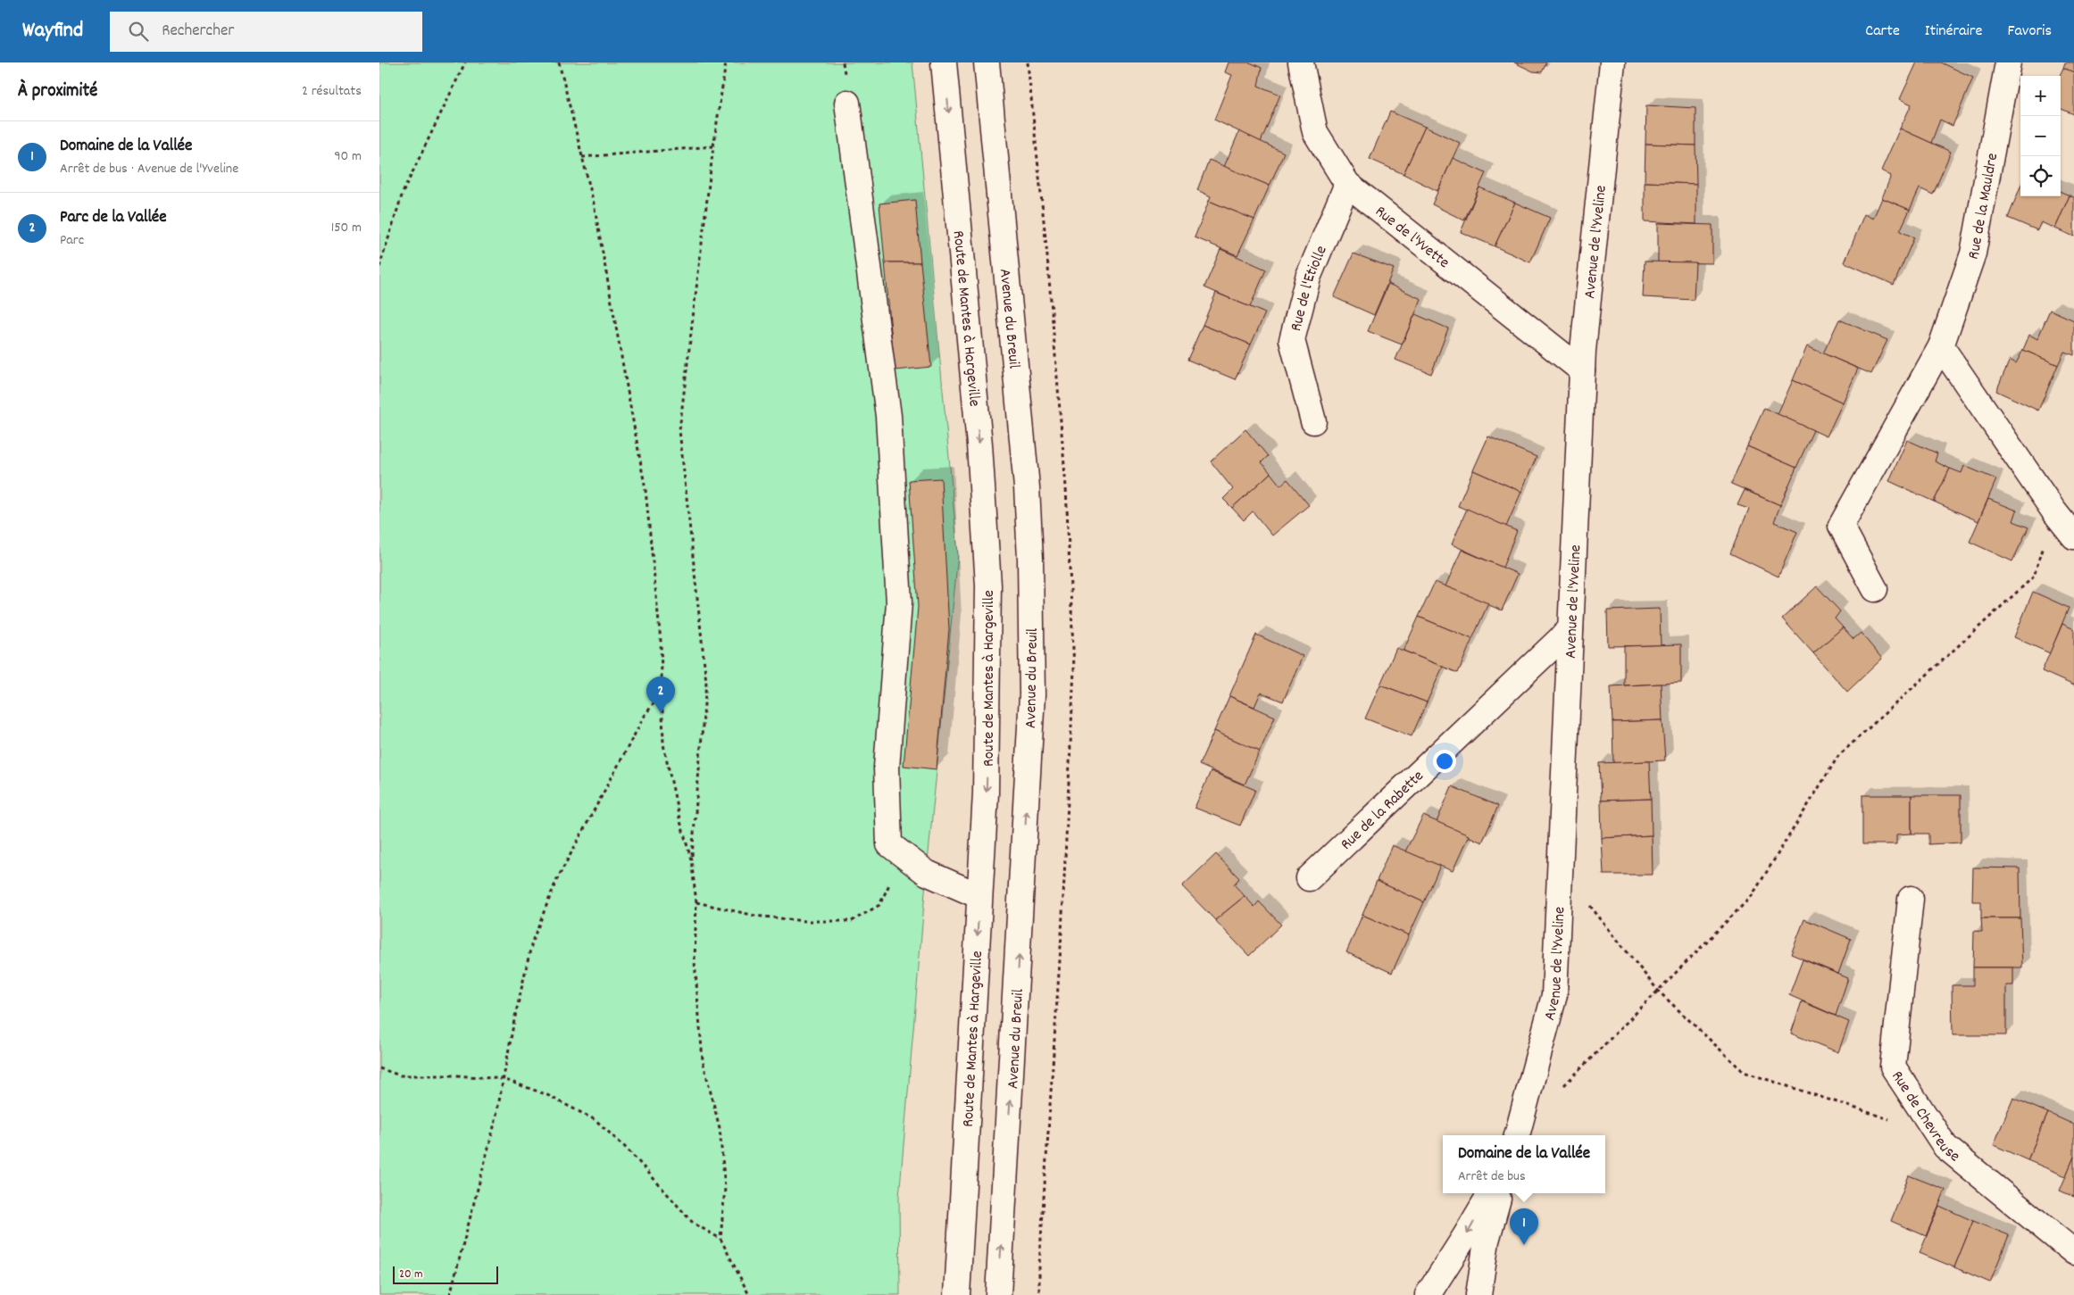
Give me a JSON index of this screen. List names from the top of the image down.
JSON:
{
  "streets": {
    "street": [
      "Rue de la Mauldre",
      "Rue de l'Yvette",
      "Avenue de l'Yveline",
      "Rue de l'Etiolle",
      "Route de Mantes à Hargeville",
      "Avenue du Breuil",
      "Rue de la Rabette",
      "Rue de Chevreuse"
    ]
  },
  "crossings": [
    ["Rue de l'Yvette", "Avenue de l'Yveline"],
    ["Rue de l'Yvette", "Rue de l'Etiolle"],
    ["Avenue de l'Yveline", "Rue de la Rabette"]
  ],
  "scale_bar": "20 m",
  "page": {
    "header": "Wayfind",
    "search": "Rechercher",
    "nav": ["Carte", "Itinéraire", "Favoris"],
    "heading": ["À proximité", "2 résultats"],
    "map_buttons": ["+", "−"],
    "list": [
      {
        "mark": "1",
        "name": "Domaine de la Vallée",
        "note": "Arrêt de bus · Avenue de l'Yveline",
        "value": "90 m"
      },
      {
        "mark": "2",
        "name": "Parc de la Vallée",
        "note": "Parc",
        "value": "150 m"
      }
    ],
    "pins": ["2", "1"],
    "popup": ["Domaine de la Vallée", "Arrêt de bus"],
    "scale": "20 m"
  }
}
